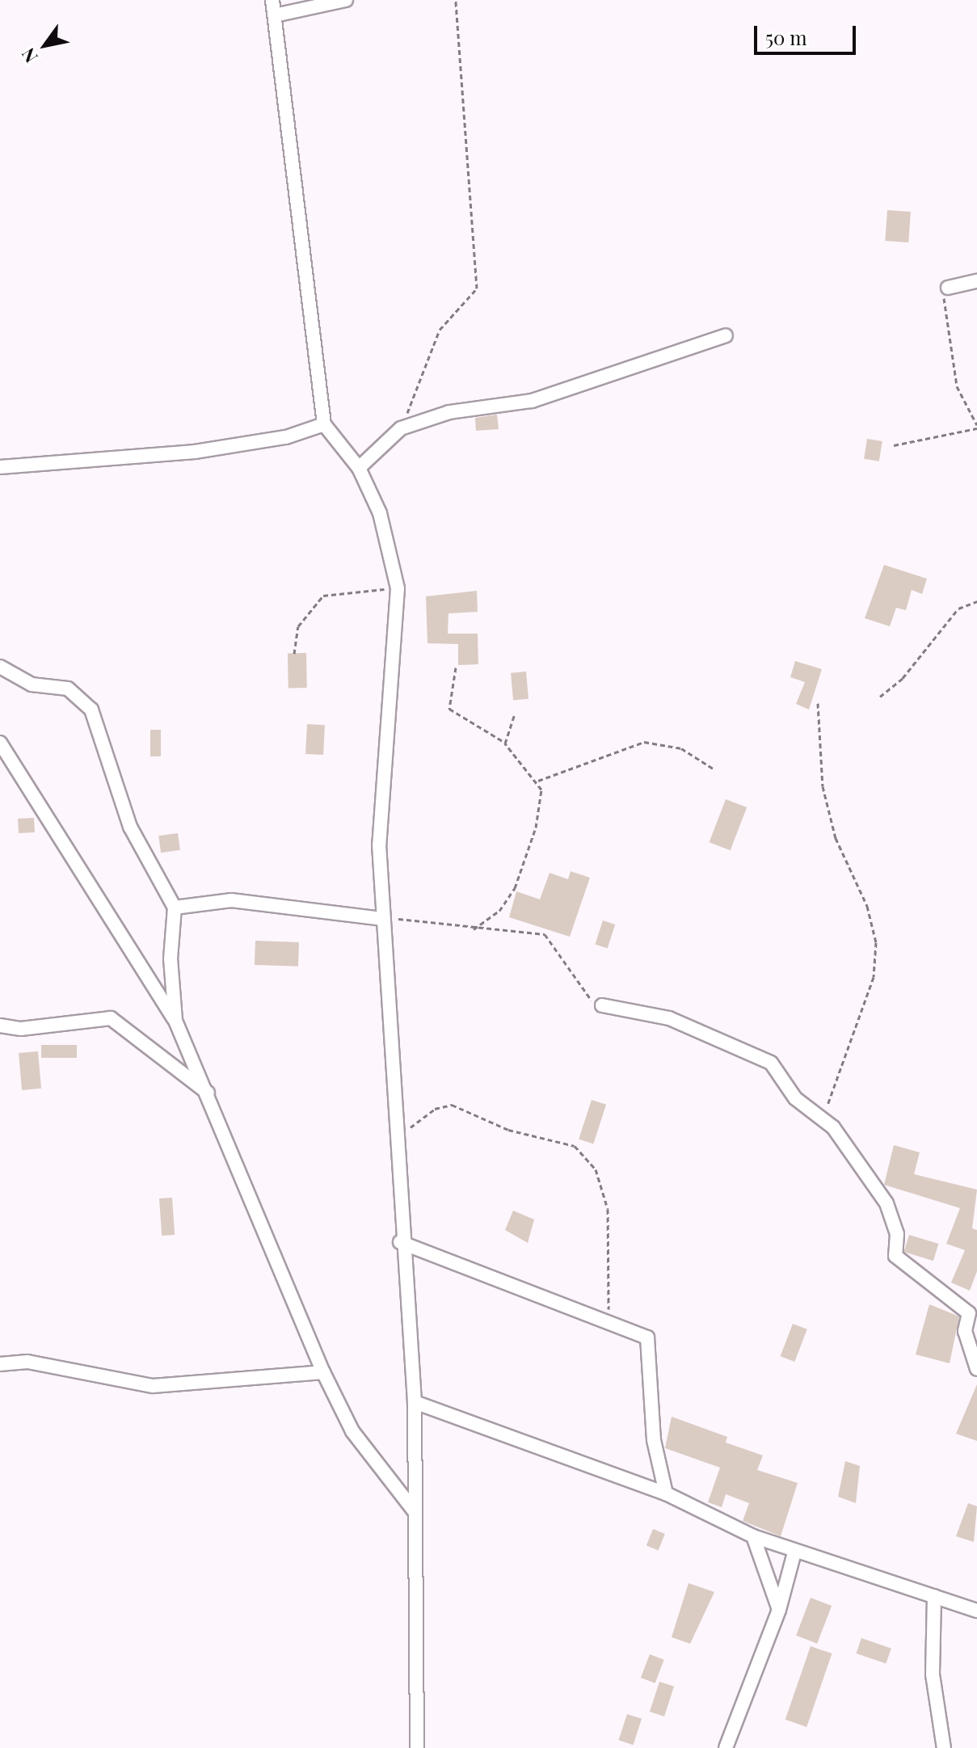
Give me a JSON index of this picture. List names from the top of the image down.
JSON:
{
  "scale_bar": "50 m",
  "north": "bottom left"
}
